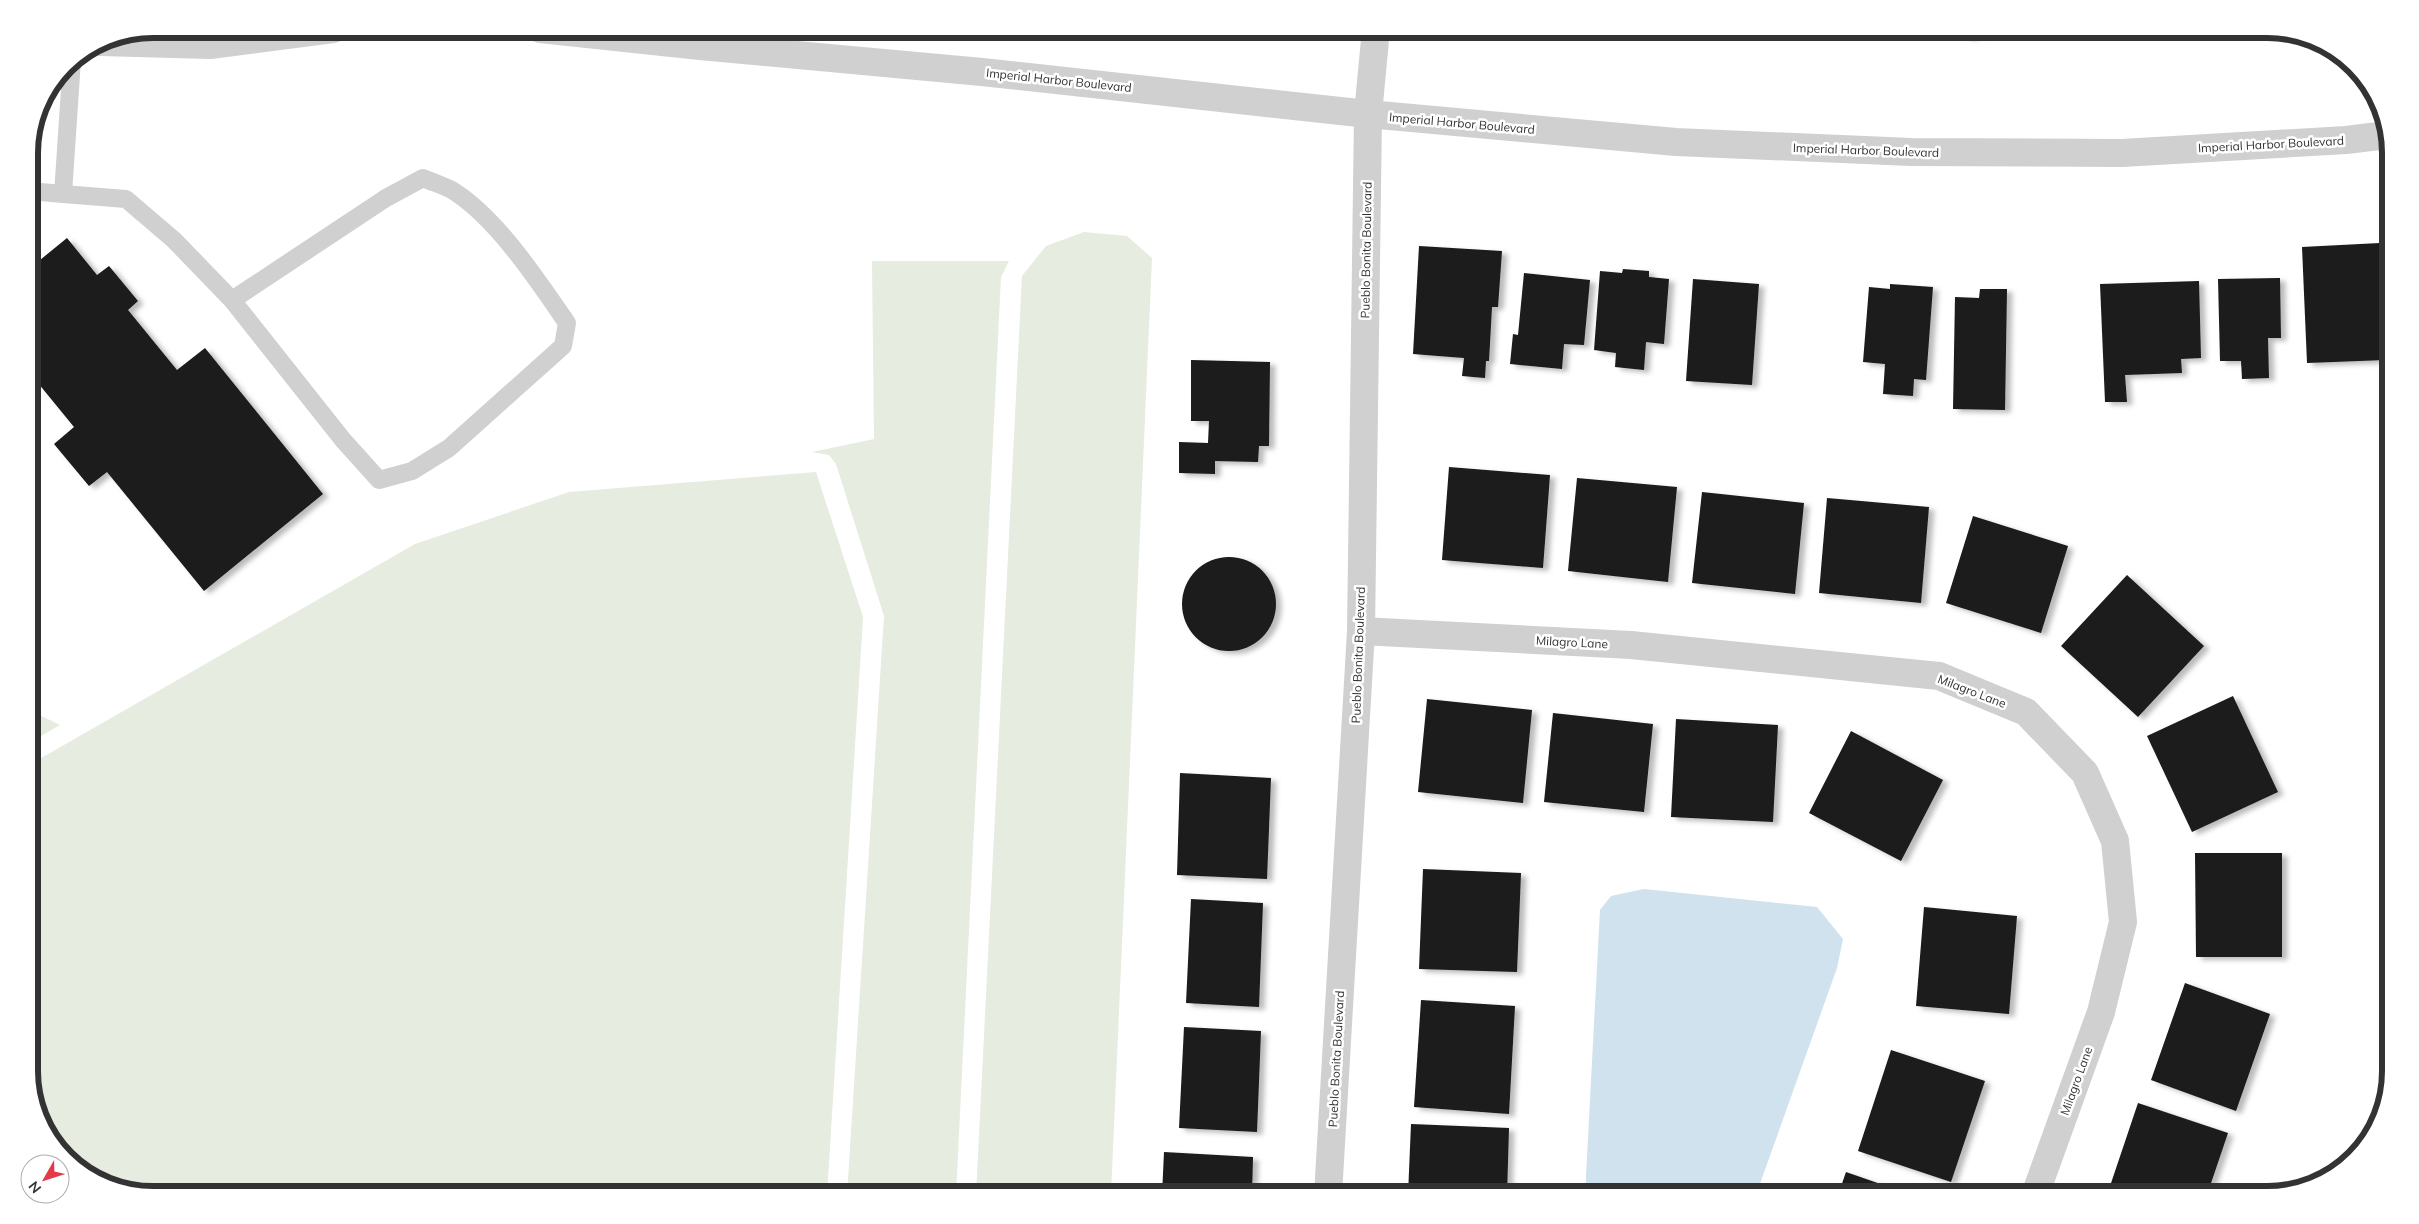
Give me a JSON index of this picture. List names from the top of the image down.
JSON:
{
  "streets": {
    "street": ["Imperial Harbor Boulevard", "Pueblo Bonita Boulevard", "Milagro Lane"]
  },
  "crossings": [
    ["Imperial Harbor Boulevard", "Pueblo Bonita Boulevard"],
    ["Pueblo Bonita Boulevard", "Milagro Lane"]
  ],
  "north": "bottom left"
}
